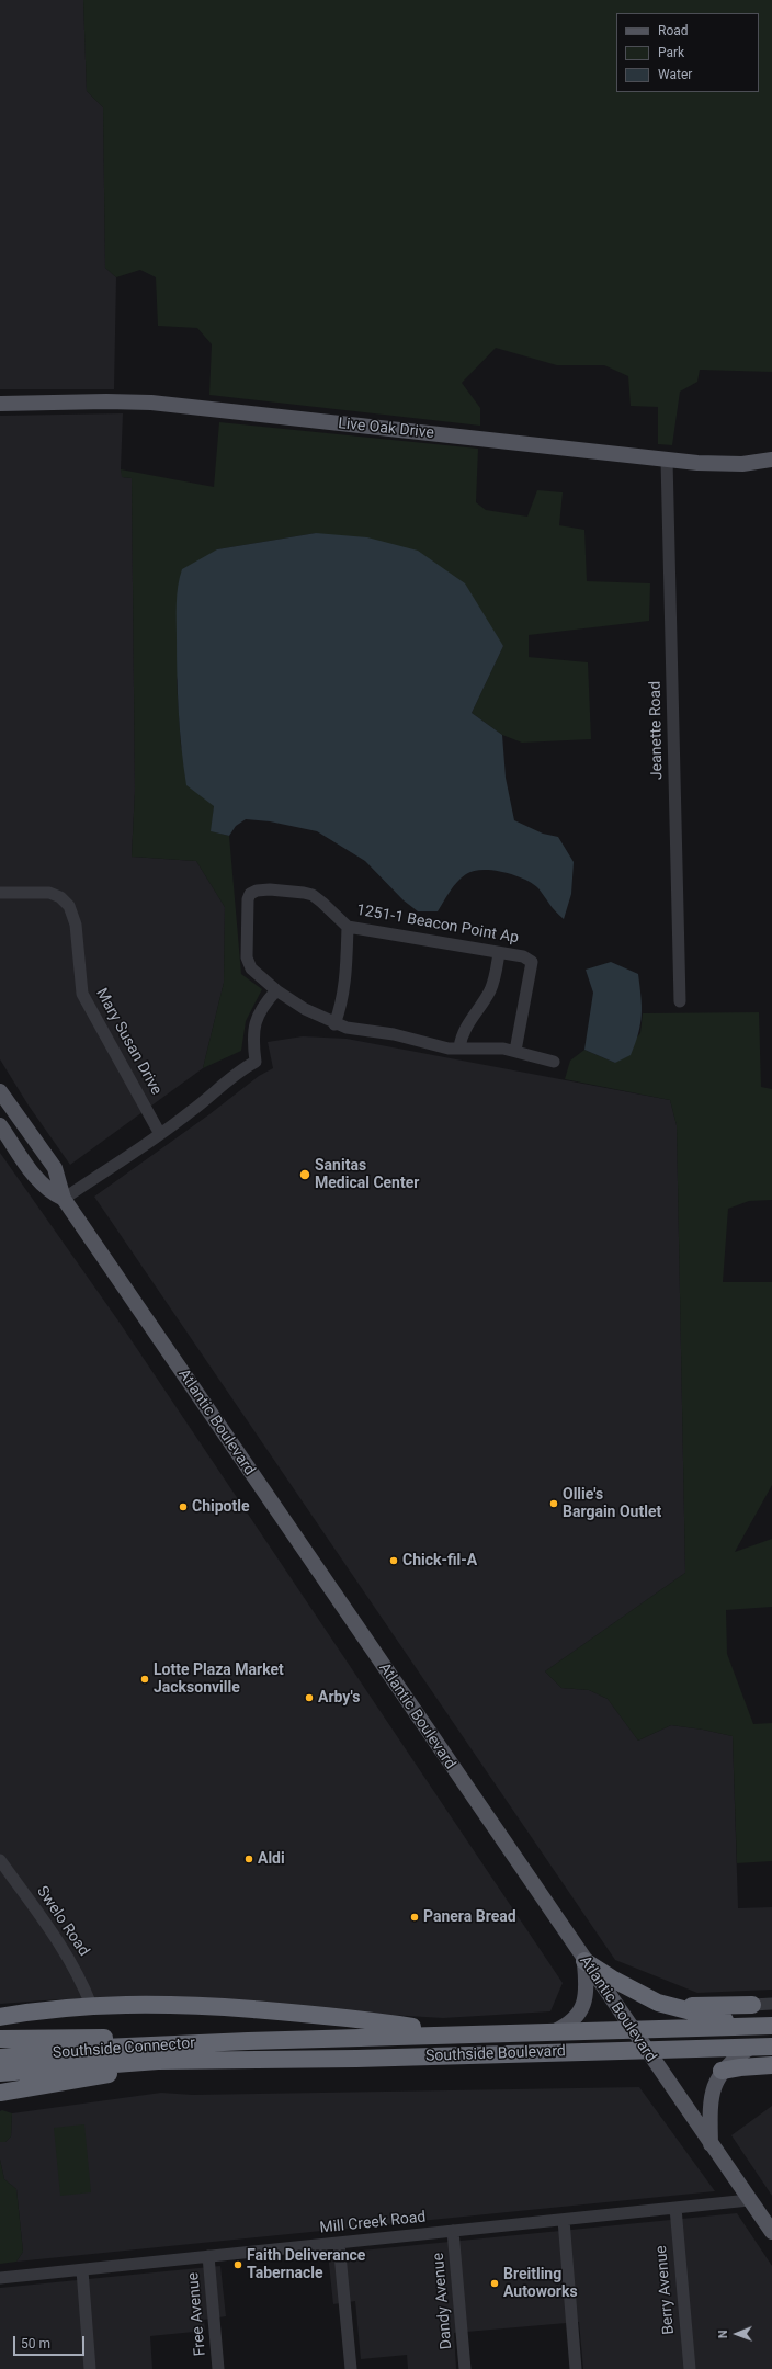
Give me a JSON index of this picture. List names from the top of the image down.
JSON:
{
  "streets": {
    "highway": ["Southside Connector", "Southside Boulevard"],
    "main road": ["Live Oak Drive", "Atlantic Boulevard"],
    "street": [
      "Jeanette Road",
      "1251-1 Beacon Point Ap",
      "Mary Susan Drive",
      "Swelo Road",
      "Mill Creek Road",
      "Berry Avenue",
      "Dandy Avenue",
      "Free Avenue"
    ]
  },
  "crossings": [
    ["Live Oak Drive", "Jeanette Road"],
    ["Atlantic Boulevard", "Southside Boulevard"],
    ["Atlantic Boulevard", "Mill Creek Road"],
    ["Southside Connector", "Southside Boulevard"],
    ["Mill Creek Road", "Berry Avenue"],
    ["Mill Creek Road", "Dandy Avenue"],
    ["Mill Creek Road", "Free Avenue"]
  ],
  "places": [
    "Sanitas Medical Center",
    "Ollie's Bargain Outlet",
    "Chipotle",
    "Chick-fil-A",
    "Lotte Plaza Market Jacksonville",
    "Arby's",
    "Aldi",
    "Panera Bread",
    "Faith Deliverance Tabernacle",
    "Breitling Autoworks"
  ],
  "legend": ["Road", "Park", "Water"],
  "scale_bar": "50 m",
  "north": "left"
}
